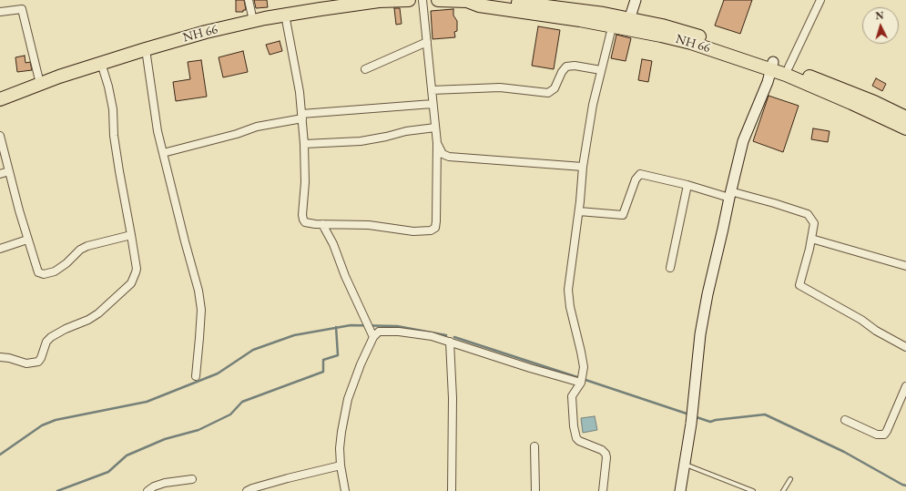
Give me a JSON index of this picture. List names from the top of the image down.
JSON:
{
  "streets": {
    "highway": ["NH 66"]
  },
  "north": "top"
}
